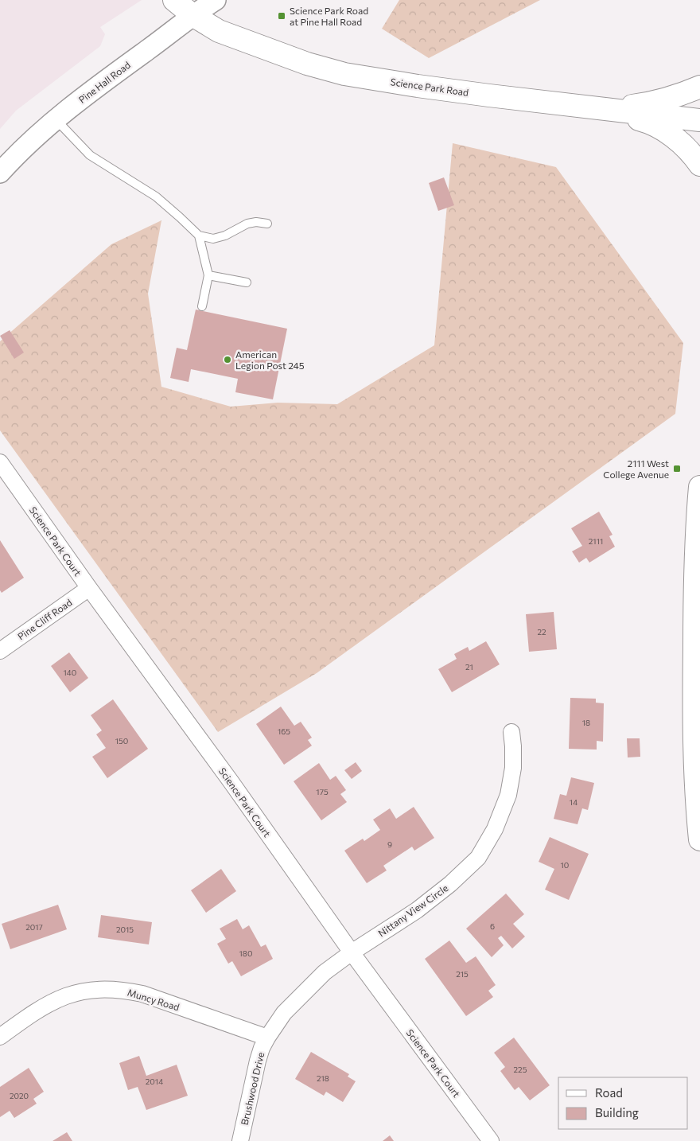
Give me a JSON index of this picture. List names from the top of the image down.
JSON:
{
  "streets": {
    "main road": ["Science Park Road"],
    "street": [
      "Pine Hall Road",
      "Science Park Court",
      "Pine Cliff Road",
      "Nittany View Circle",
      "Muncy Road",
      "Brushwood Drive"
    ]
  },
  "crossings": [
    ["Pine Hall Road", "Science Park Road"],
    ["Science Park Court", "Pine Cliff Road"],
    ["Science Park Court", "Nittany View Circle"],
    ["Science Park Court", "Brushwood Drive"],
    ["Nittany View Circle", "Brushwood Drive"],
    ["Muncy Road", "Brushwood Drive"]
  ],
  "places": {
    "transit": ["Science Park Road at Pine Hall Road", "2111 West College Avenue"],
    "other": ["American Legion Post 245"]
  },
  "house_numbers": [
    "2111",
    "22",
    "21",
    "140",
    "18",
    "165",
    "150",
    "175",
    "14",
    "9",
    "10",
    "6",
    "2017",
    "2015",
    "180",
    "215",
    "225",
    "218",
    "2014",
    "2020"
  ],
  "legend": ["Road", "Building"]
}
